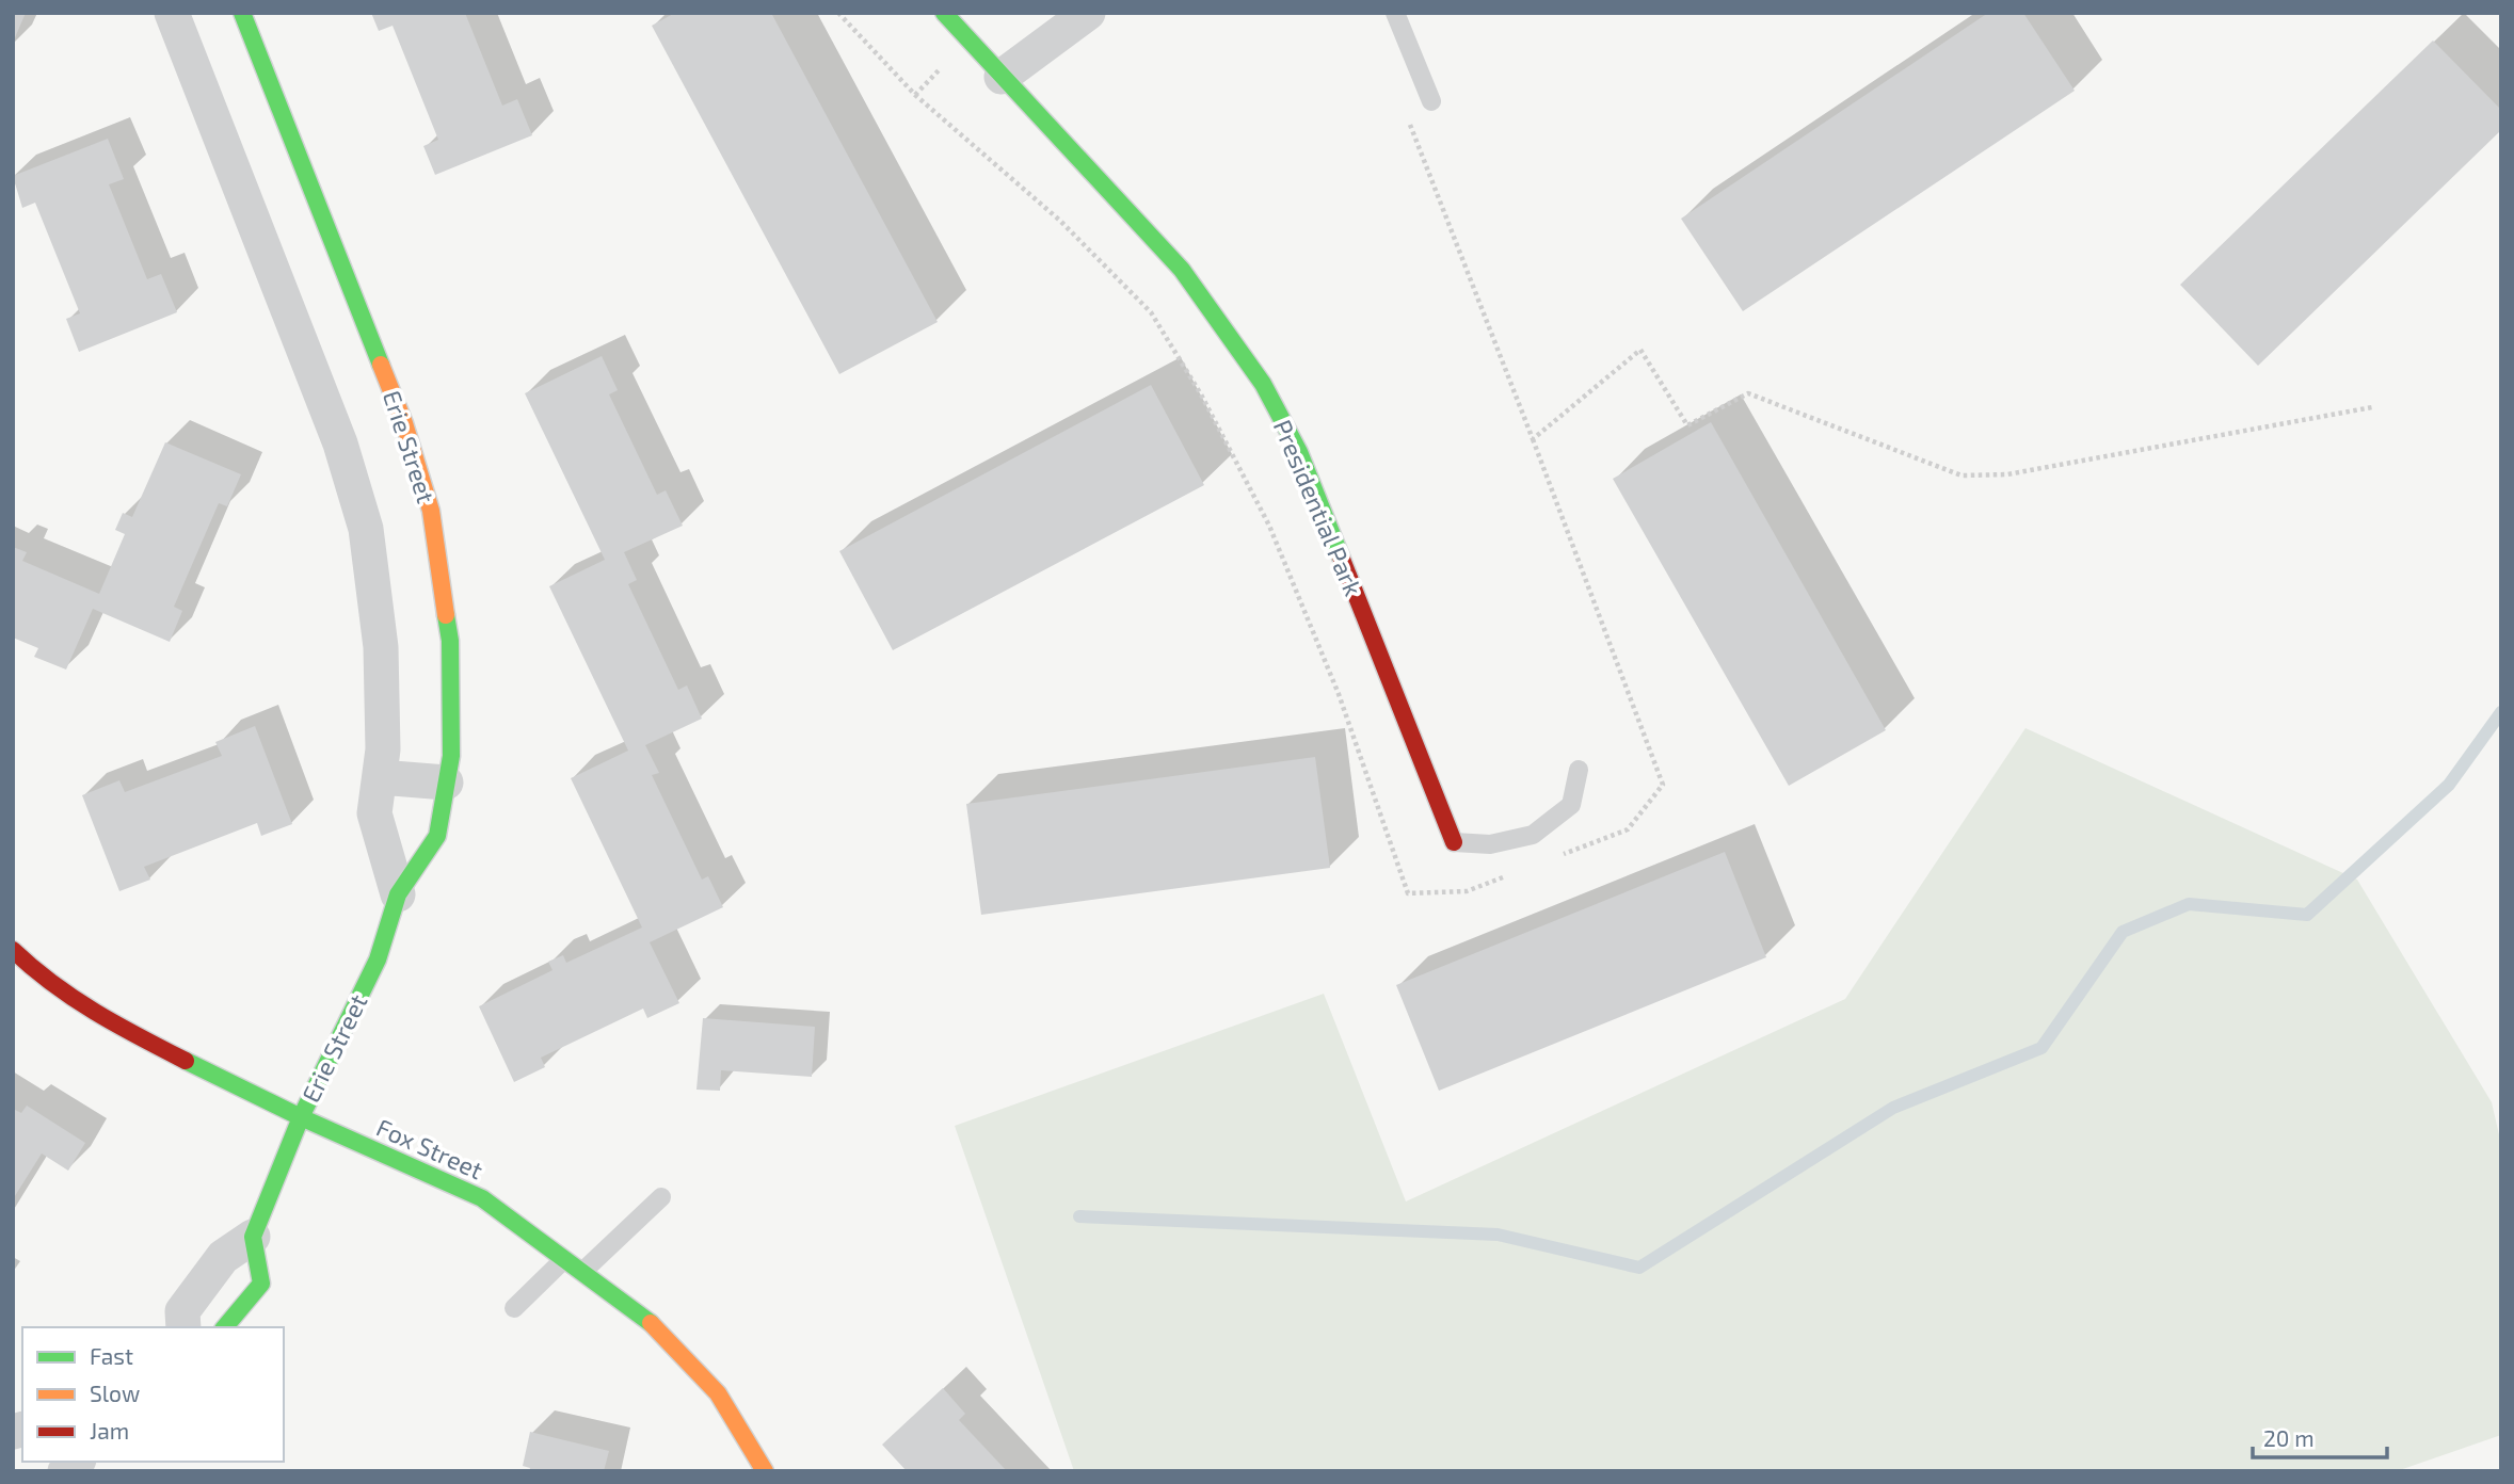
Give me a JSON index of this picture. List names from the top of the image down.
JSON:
{
  "streets": {
    "street": ["Erie Street", "Presidential Park", "Fox Street"]
  },
  "crossings": [
    ["Erie Street", "Fox Street"]
  ],
  "legend": ["Fast", "Slow", "Jam"],
  "scale_bar": "20 m"
}
